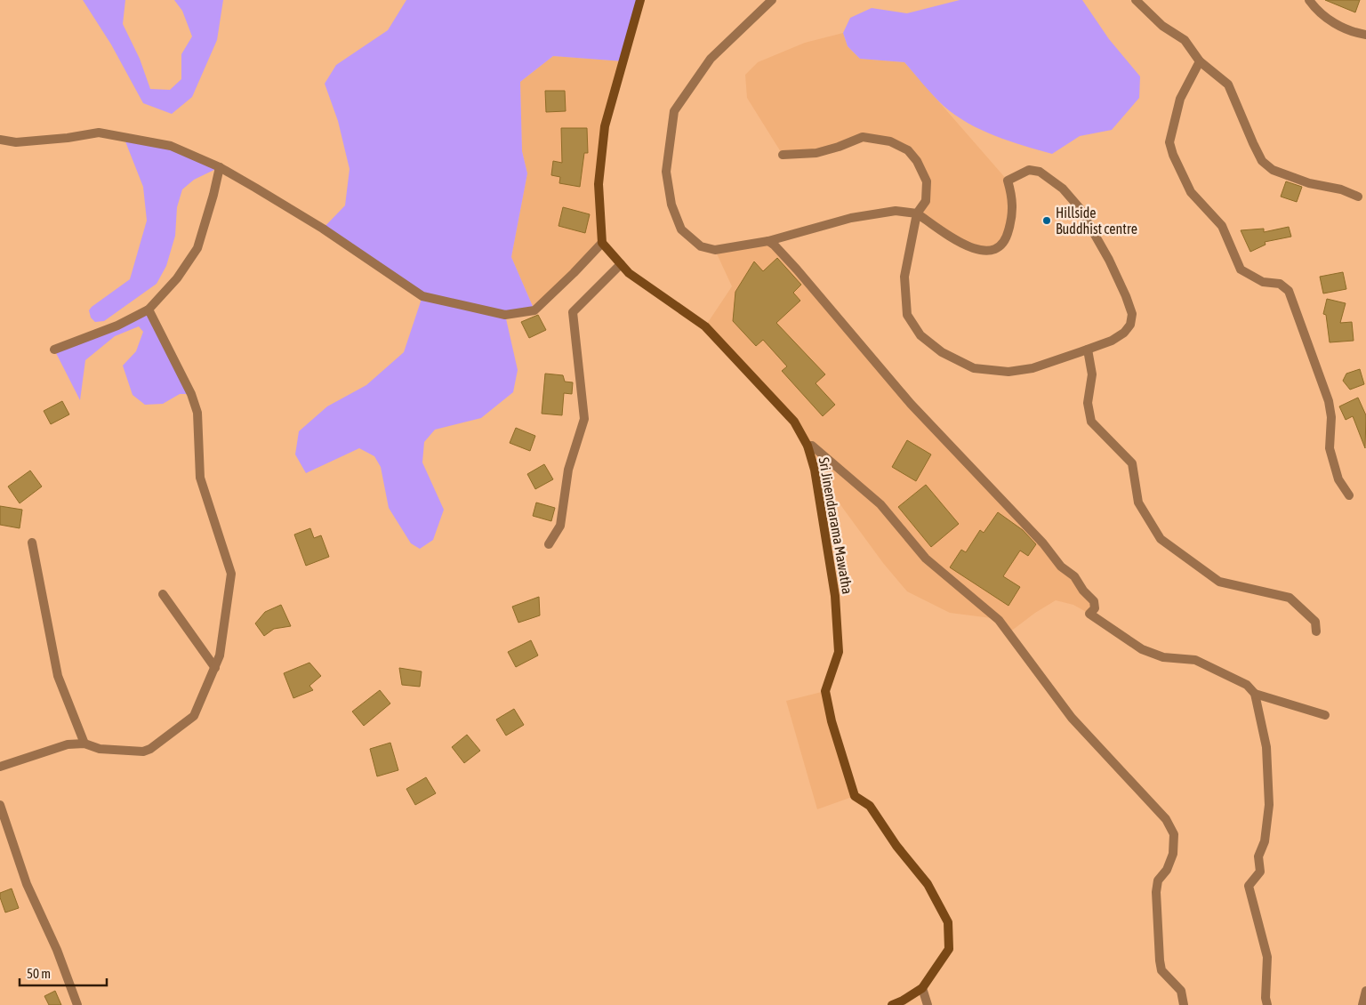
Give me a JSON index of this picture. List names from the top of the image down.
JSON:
{
  "streets": {
    "main road": ["Sri Jinendrarama Mawatha"]
  },
  "places": ["Hillside Buddhist centre"],
  "scale_bar": "50 m"
}
